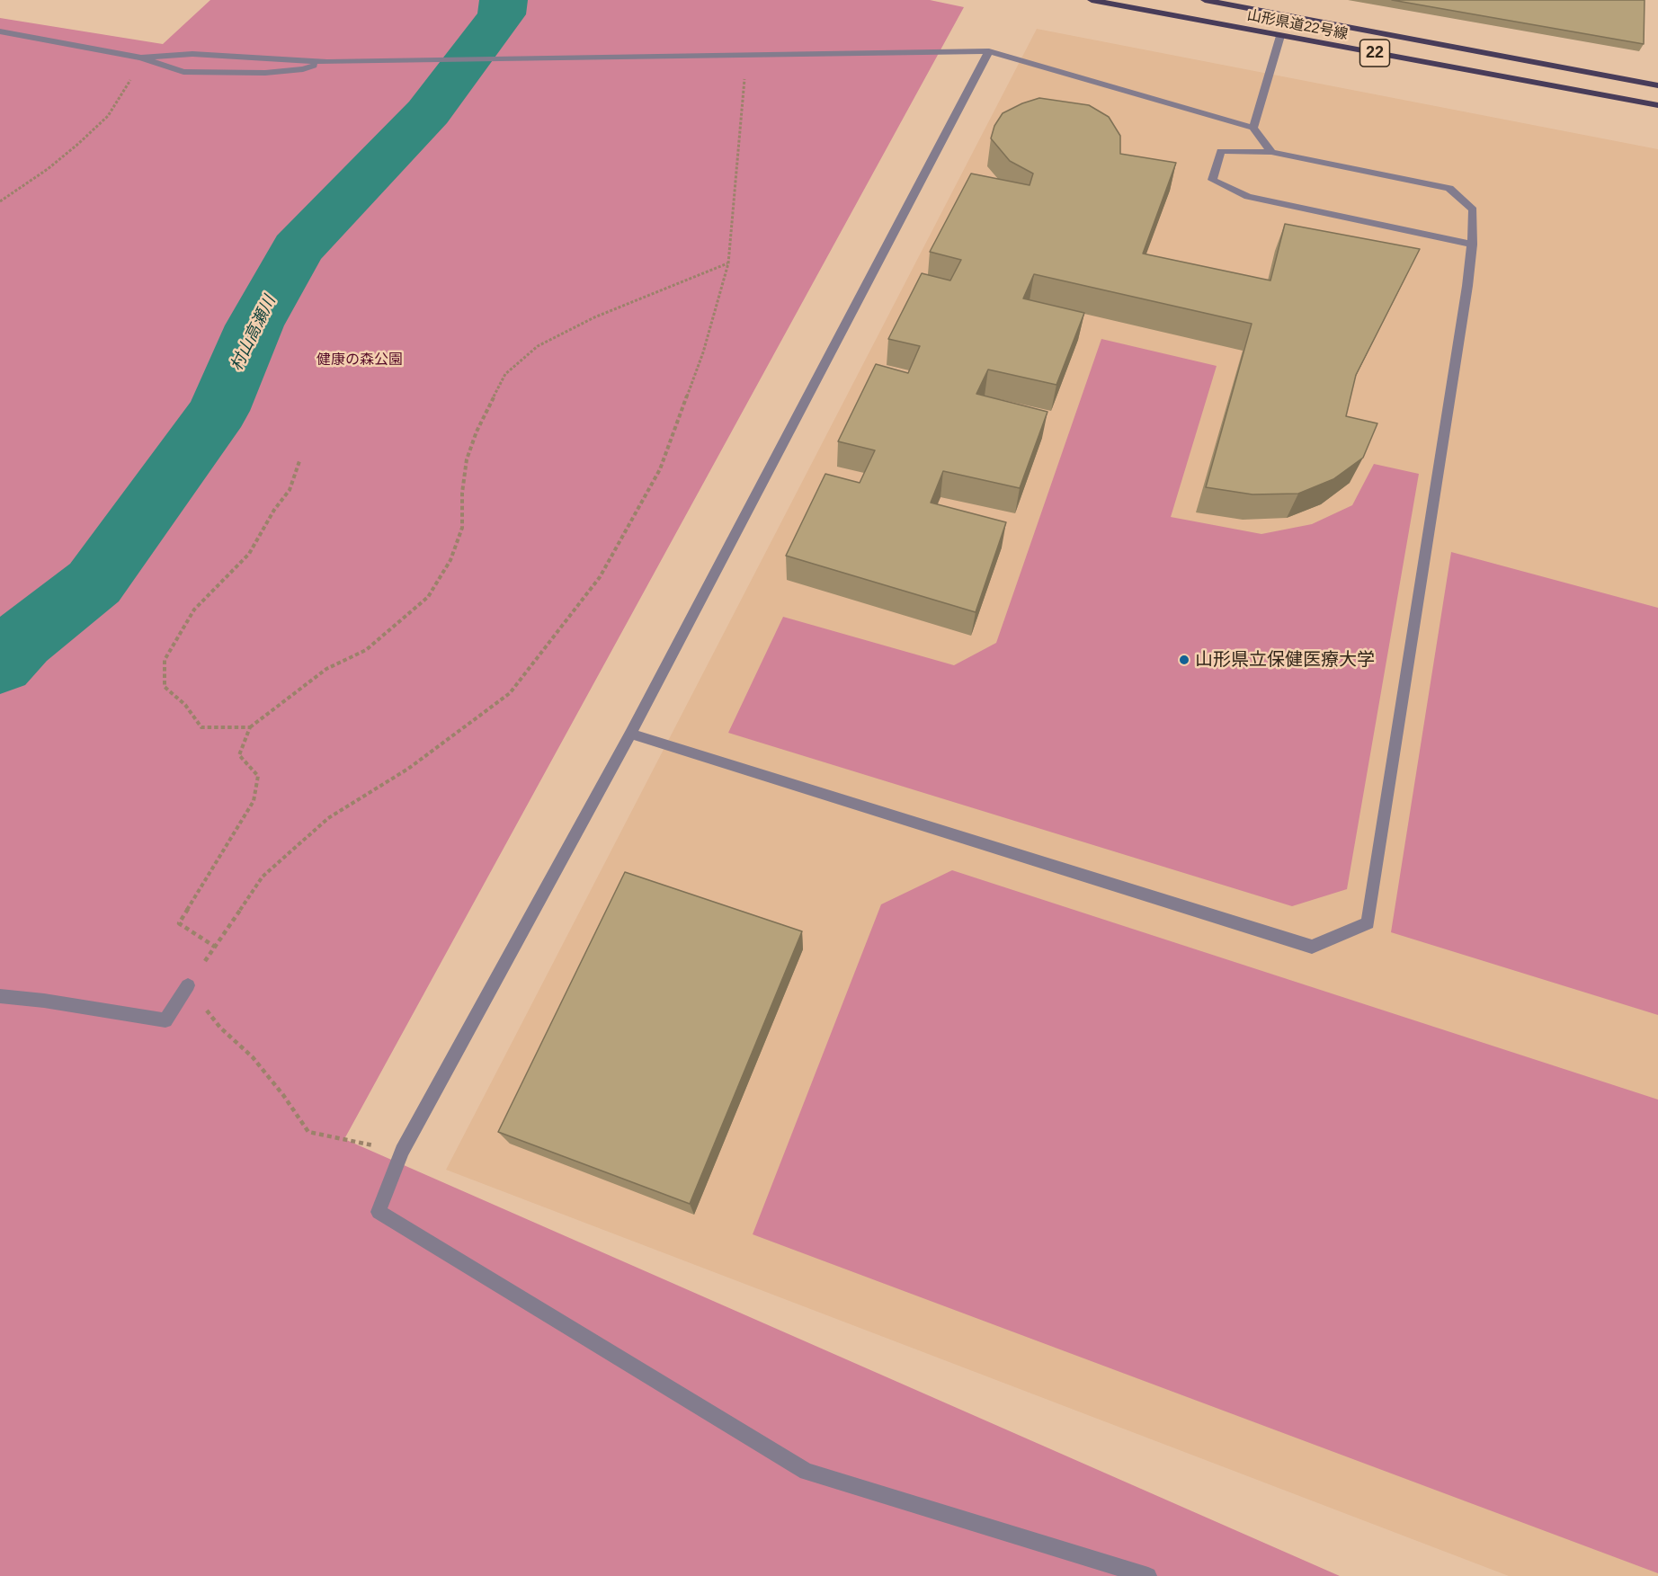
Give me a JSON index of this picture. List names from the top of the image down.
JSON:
{
  "streets": {
    "main road": ["山形県道22号線", "22"]
  },
  "water": ["村山高瀬川"],
  "parks": ["健康の森公園"],
  "places": ["山形県立保健医療大学"]
}
